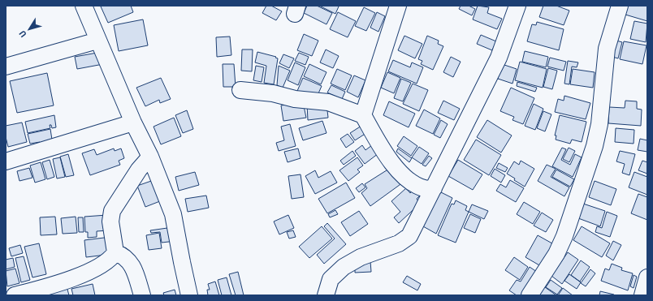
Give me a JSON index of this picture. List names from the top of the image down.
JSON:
{
  "north": "bottom left"
}
